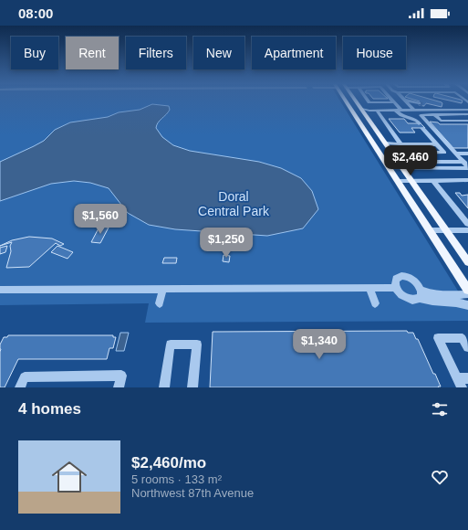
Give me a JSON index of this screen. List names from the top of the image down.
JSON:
{
  "parks": ["Doral Central Park"],
  "page": {
    "status": "08:00",
    "chip": [
      "Buy",
      "Rent",
      "Filters",
      "New",
      "Apartment",
      "House"
    ],
    "price": [
      "$2,460",
      "$1,560",
      "$1,250",
      "$1,340"
    ],
    "heading": "4 homes",
    "list": [
      {
        "name": "$2,460/mo",
        "note": "5 rooms · 133 m² · Northwest 87th Avenue"
      }
    ]
  }
}
